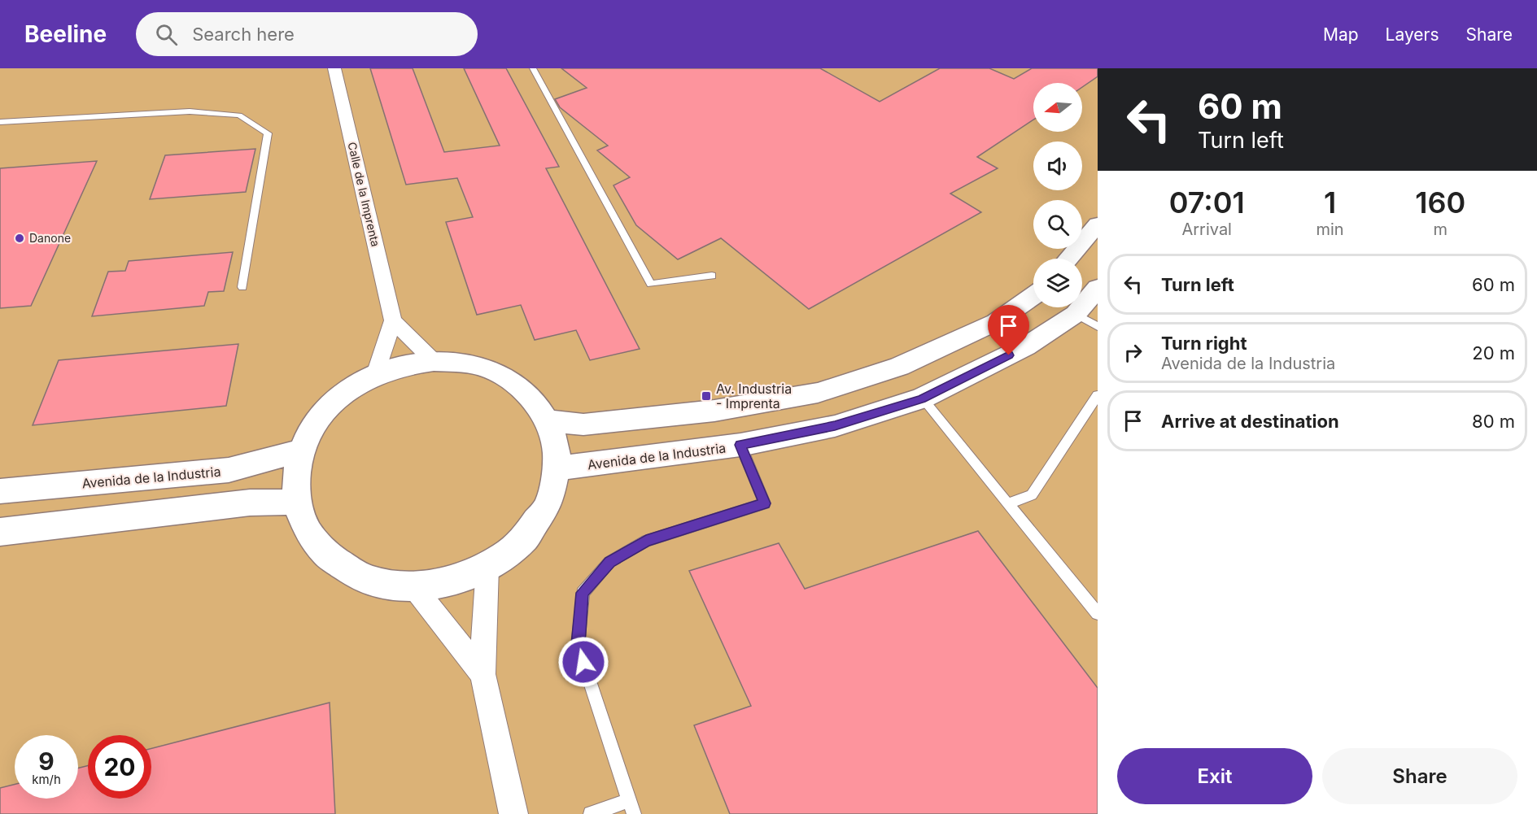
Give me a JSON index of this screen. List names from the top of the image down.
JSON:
{
  "streets": {
    "street": ["Calle de la Imprenta", "Avenida de la Industria"]
  },
  "places": {
    "other": ["Danone"],
    "transit": ["Av. Industria - Imprenta"]
  },
  "north": "left",
  "page": {
    "header": "Beeline",
    "search": "Search here",
    "nav": ["Map", "Layers", "Share"],
    "turn": ["60 m", "Turn left"],
    "eta": [
      "07:01",
      "Arrival",
      "1",
      "min",
      "160",
      "m"
    ],
    "list": [
      {
        "name": "Turn left",
        "value": "60 m"
      },
      {
        "name": "Turn right",
        "note": "Avenida de la Industria",
        "value": "20 m"
      },
      {
        "name": "Arrive at destination",
        "value": "80 m"
      }
    ],
    "speed": "9 km/h",
    "limit": "20",
    "buttons": ["Exit", "Share"]
  }
}
